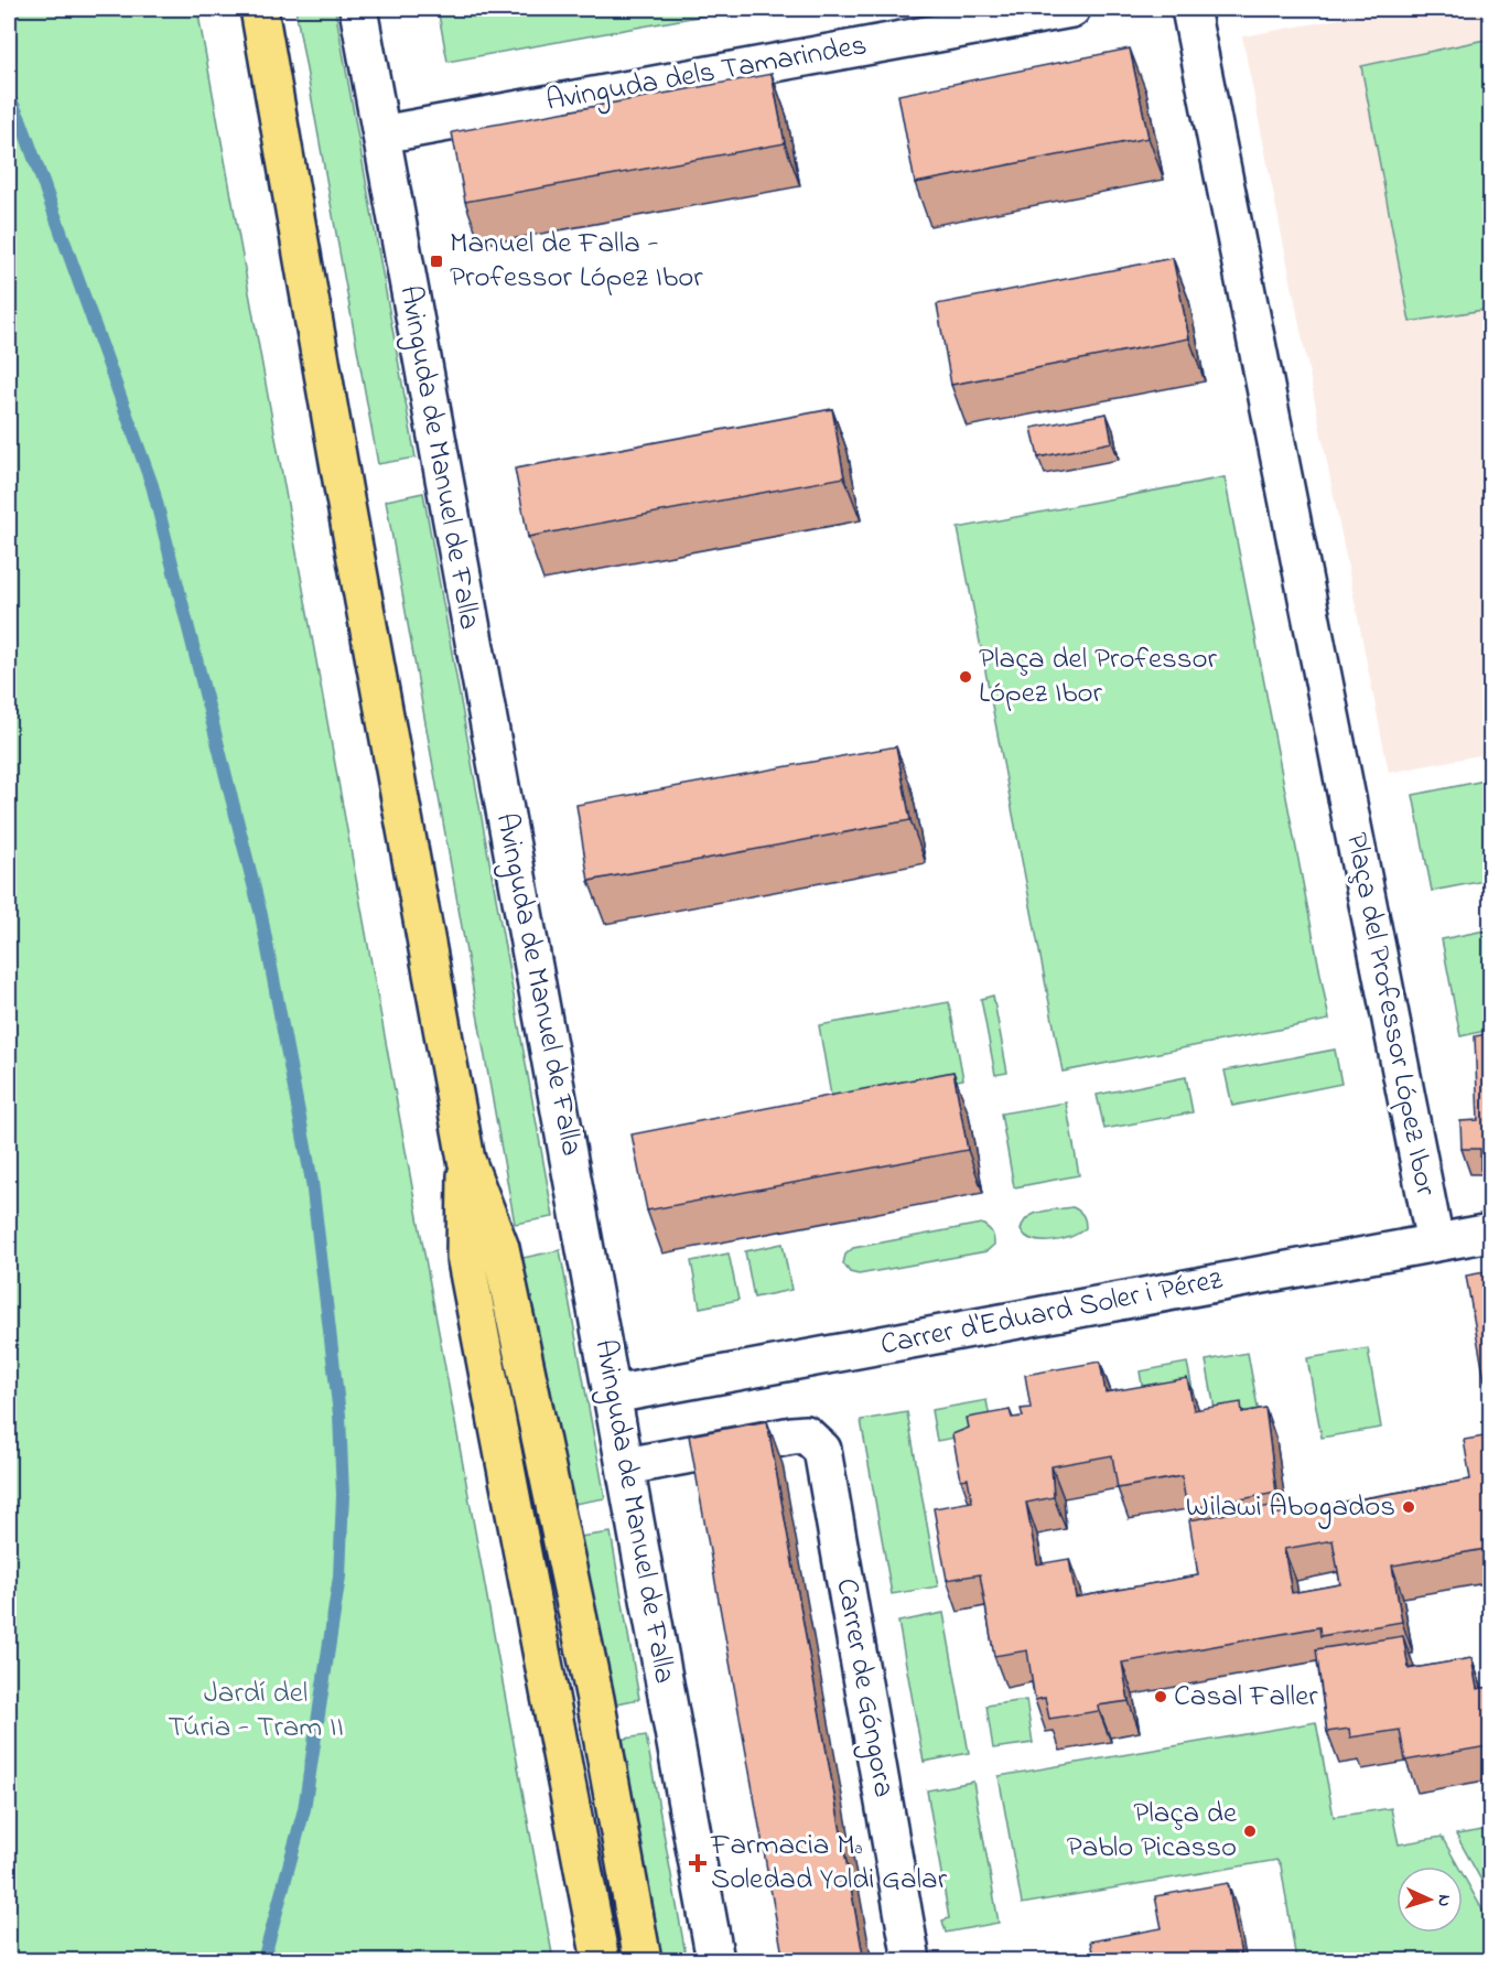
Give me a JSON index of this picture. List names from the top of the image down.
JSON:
{
  "streets": {
    "street": [
      "Avinguda dels Tamarindes",
      "Avinguda de Manuel de Falla",
      "Plaça del Professor López Ibor",
      "Carrer d'Eduard Soler i Pérez",
      "Carrer de Góngora"
    ]
  },
  "crossings": [
    ["Avinguda dels Tamarindes", "Avinguda de Manuel de Falla"],
    ["Avinguda de Manuel de Falla", "Carrer d'Eduard Soler i Pérez"],
    ["Avinguda de Manuel de Falla", "Carrer de Góngora"],
    ["Plaça del Professor López Ibor", "Carrer d'Eduard Soler i Pérez"]
  ],
  "parks": ["Jardí del Túria - Tram II"],
  "places": {
    "transit": ["Manuel de Falla - Professor López Ibor"],
    "other": [
      "Plaça del Professor López Ibor",
      "Wilawi Abogados",
      "Casal Faller",
      "Plaça de Pablo Picasso"
    ],
    "health": ["Farmacia Mª Soledad Yoldi Galar"]
  },
  "north": "right"
}
